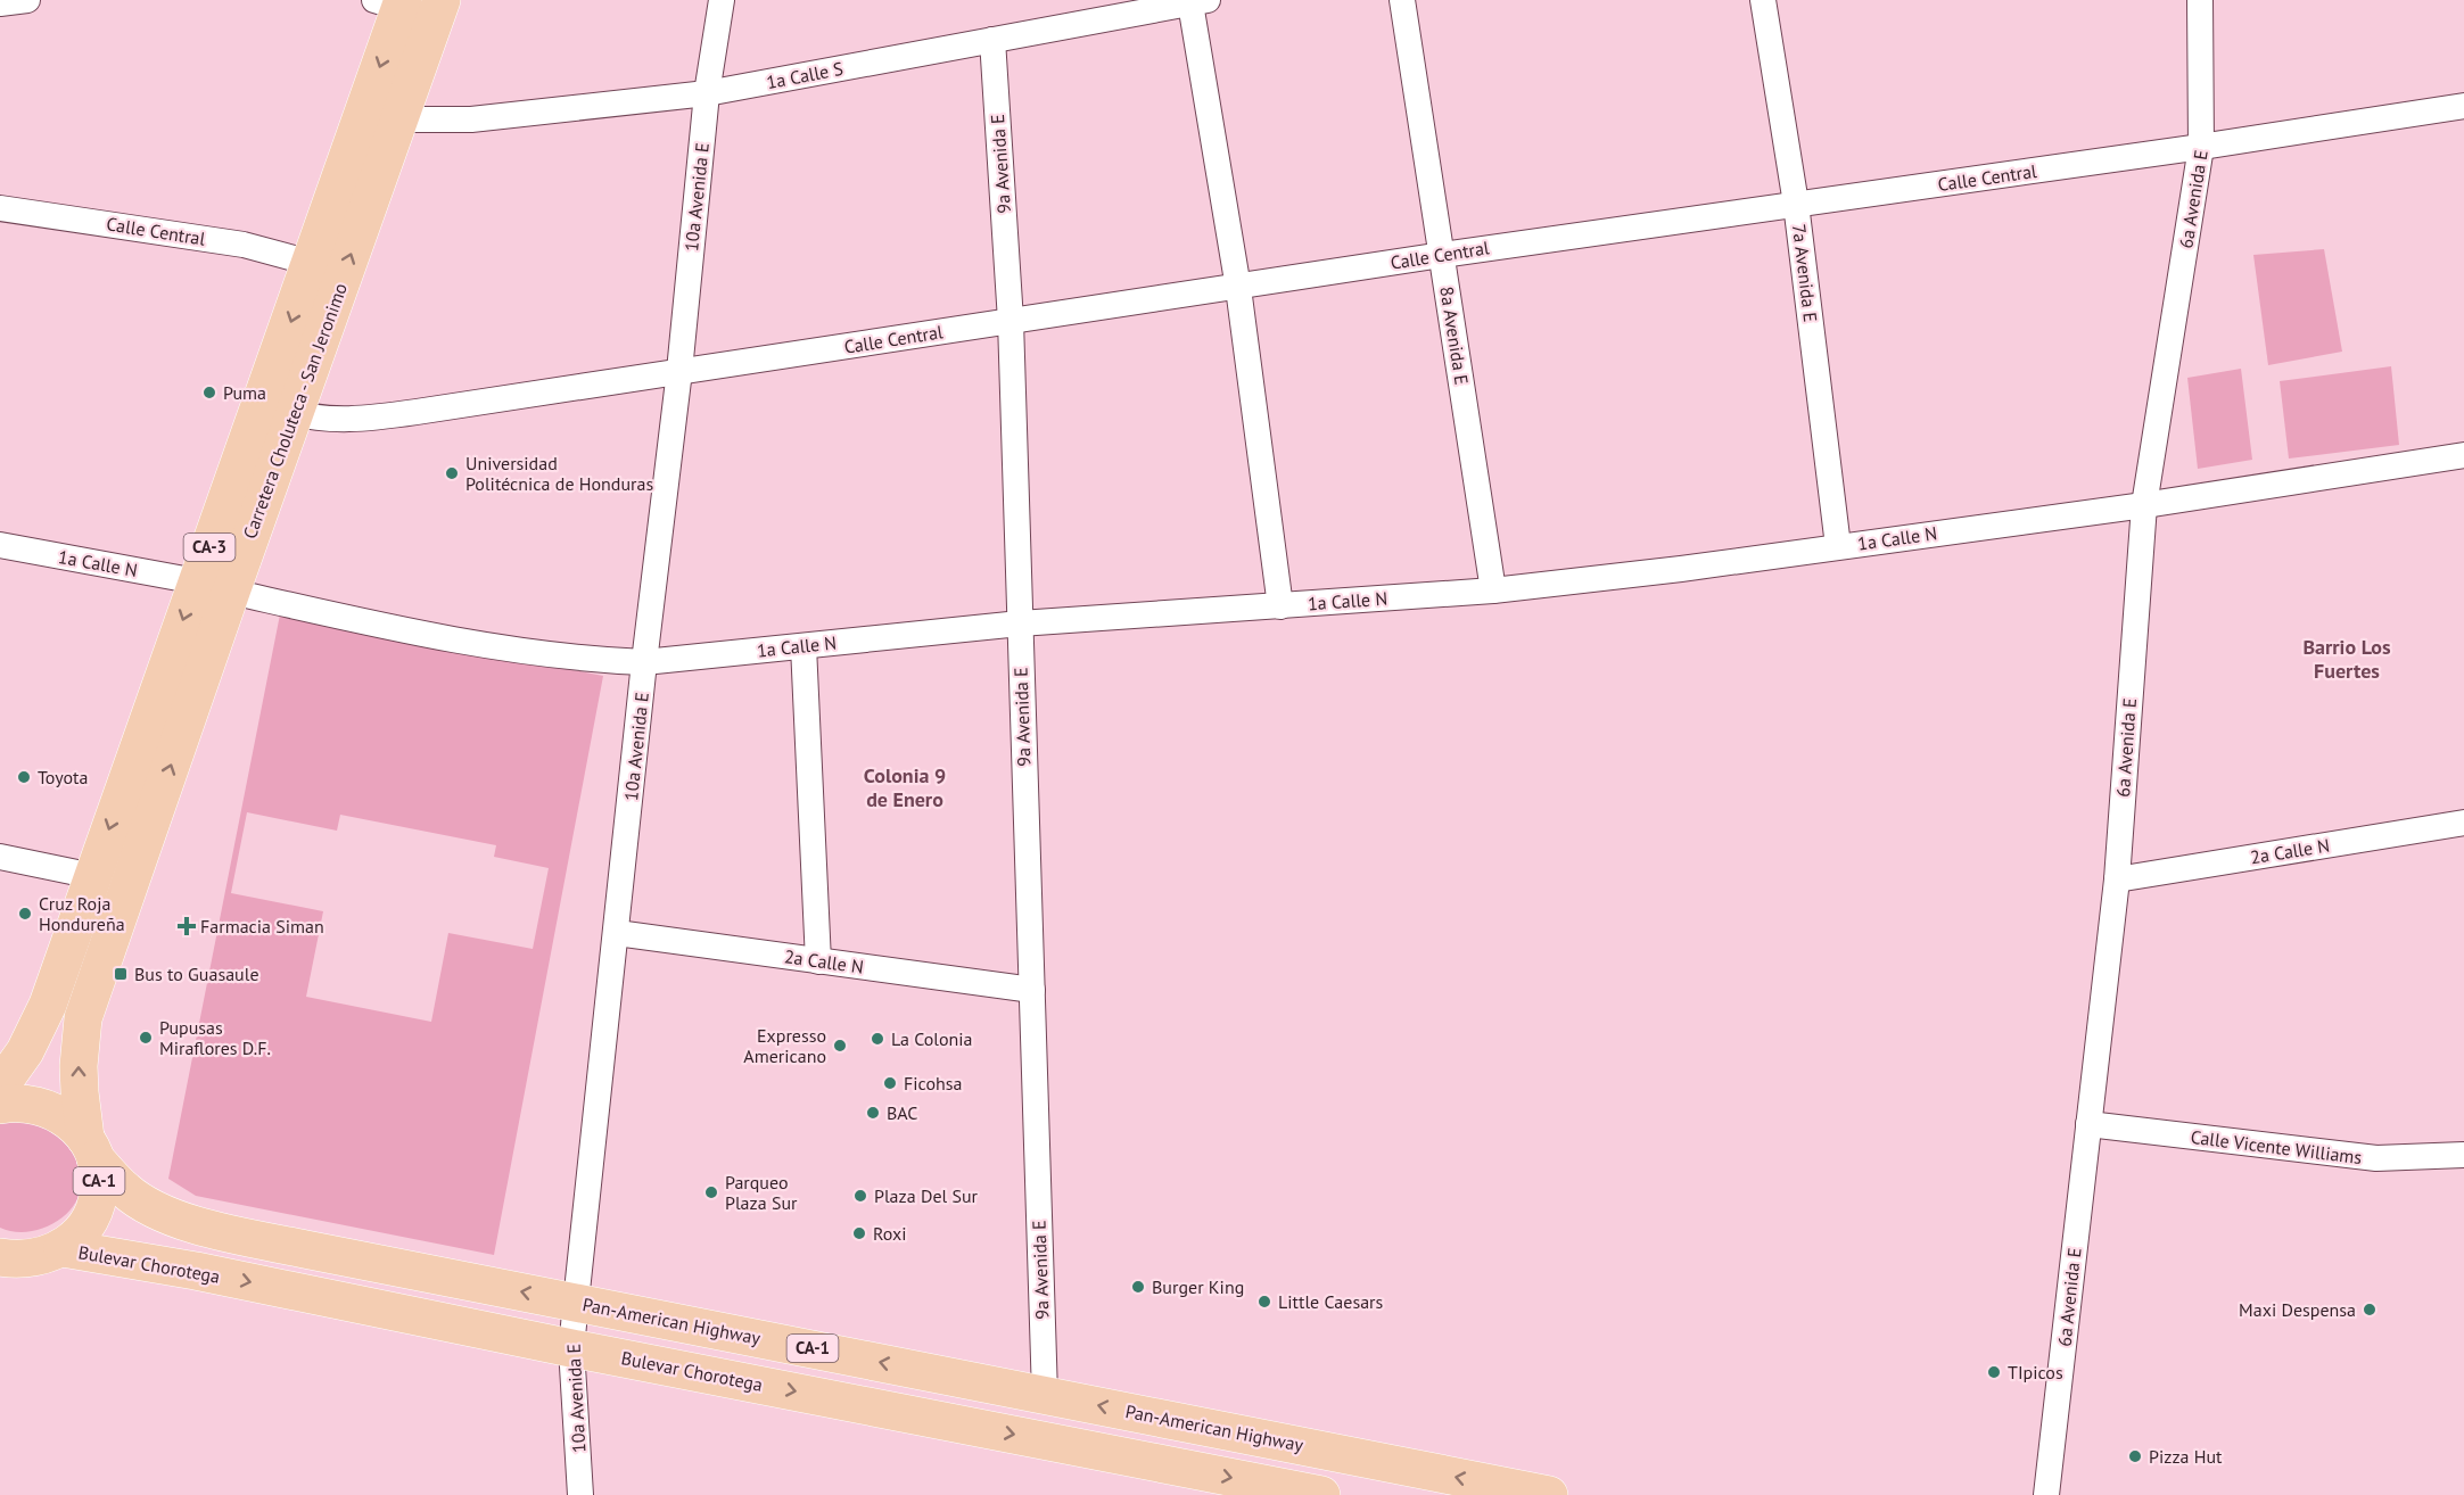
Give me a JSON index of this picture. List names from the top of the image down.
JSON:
{
  "streets": {
    "highway": [
      "Carretera Choluteca - San Jeronimo",
      "CA-3",
      "CA-1",
      "Bulevar Chorotega",
      "Pan-American Highway"
    ],
    "street": [
      "1a Calle S",
      "9a Avenida E",
      "Calle Central",
      "10a Avenida E",
      "6a Avenida E",
      "7a Avenida E",
      "8a Avenida E",
      "1a Calle N",
      "2a Calle N",
      "Calle Vicente Williams"
    ]
  },
  "crossings": [
    ["1a Calle S", "9a Avenida E"],
    ["1a Calle S", "10a Avenida E"],
    ["1a Calle S", "Carretera Choluteca - San Jeronimo"],
    ["9a Avenida E", "Calle Central"],
    ["9a Avenida E", "1a Calle N"],
    ["9a Avenida E", "2a Calle N"],
    ["9a Avenida E", "Pan-American Highway"],
    ["Calle Central", "10a Avenida E"],
    ["Calle Central", "6a Avenida E"],
    ["Calle Central", "7a Avenida E"],
    ["Calle Central", "8a Avenida E"],
    ["Calle Central", "Carretera Choluteca - San Jeronimo"],
    ["10a Avenida E", "1a Calle N"],
    ["10a Avenida E", "2a Calle N"],
    ["10a Avenida E", "Bulevar Chorotega"],
    ["10a Avenida E", "Pan-American Highway"],
    ["6a Avenida E", "1a Calle N"],
    ["6a Avenida E", "2a Calle N"],
    ["6a Avenida E", "Calle Vicente Williams"],
    ["7a Avenida E", "1a Calle N"],
    ["8a Avenida E", "1a Calle N"],
    ["Carretera Choluteca - San Jeronimo", "1a Calle N"],
    ["Carretera Choluteca - San Jeronimo", "CA-1"],
    ["Carretera Choluteca - San Jeronimo", "Pan-American Highway"],
    ["CA-1", "Bulevar Chorotega"],
    ["CA-1", "Pan-American Highway"]
  ],
  "one_way": ["Bulevar Chorotega", "Pan-American Highway"],
  "districts": ["Barrio Los Fuertes", "Colonia 9 de Enero"],
  "places": {
    "other": [
      "Puma",
      "Universidad Politécnica de Honduras",
      "Toyota",
      "Cruz Roja Hondureña",
      "Pupusas Miraflores D.F.",
      "La Colonia",
      "Expresso Americano",
      "Ficohsa",
      "BAC",
      "Parqueo Plaza Sur",
      "Plaza Del Sur",
      "Roxi",
      "Burger King",
      "Little Caesars",
      "Maxi Despensa",
      "TIpicos",
      "Pizza Hut"
    ],
    "health": ["Farmacia Siman"],
    "transit": ["Bus to Guasaule"]
  }
}
